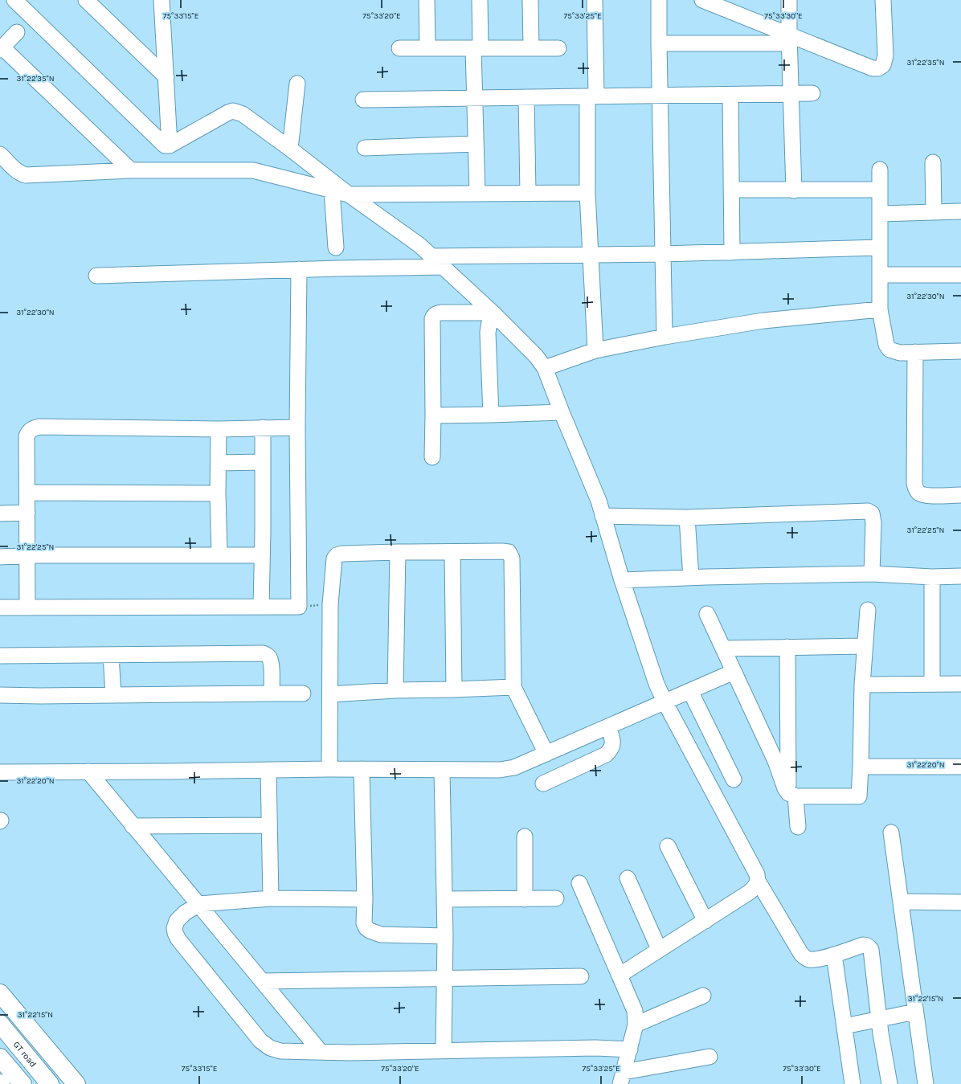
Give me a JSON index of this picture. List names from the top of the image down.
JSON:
{
  "streets": {
    "main road": ["GT road"]
  },
  "coordinates": [
    "75°33'15\"E",
    "75°33'20\"E",
    "75°33'25\"E",
    "75°33'30\"E",
    "31°22'35\"N",
    "31°22'30\"N",
    "31°22'25\"N",
    "31°22'20\"N",
    "31°22'15\"N"
  ]
}
